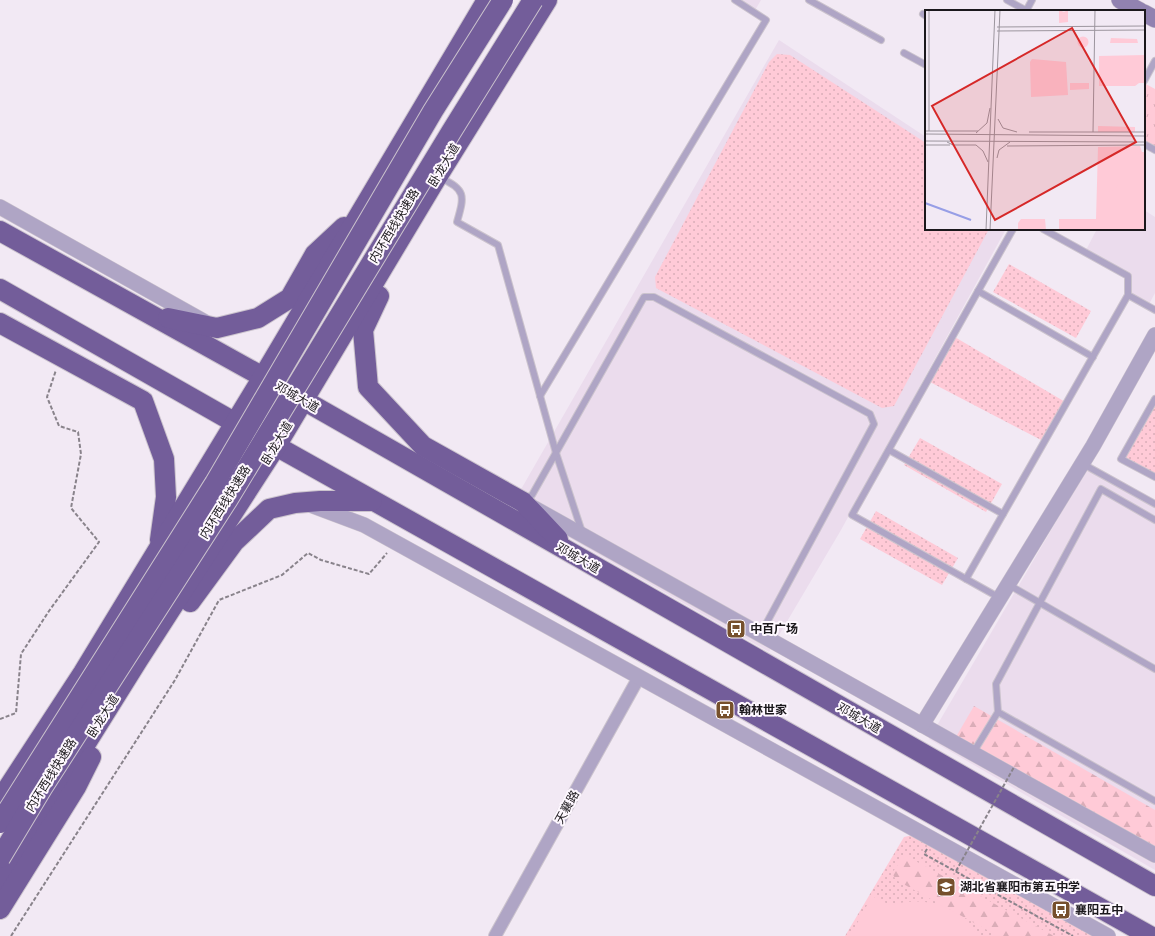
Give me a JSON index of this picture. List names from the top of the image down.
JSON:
{
  "streets": {
    "highway": ["卧龙大道", "内环西线快速路", "邓城大道"],
    "street": ["天襄路"]
  },
  "crossings": [
    ["卧龙大道", "邓城大道"]
  ],
  "places": {
    "bus stop": ["中百广场", "翰林世家", "襄阳五中"],
    "school or university": ["湖北省襄阳市第五中学"]
  }
}
